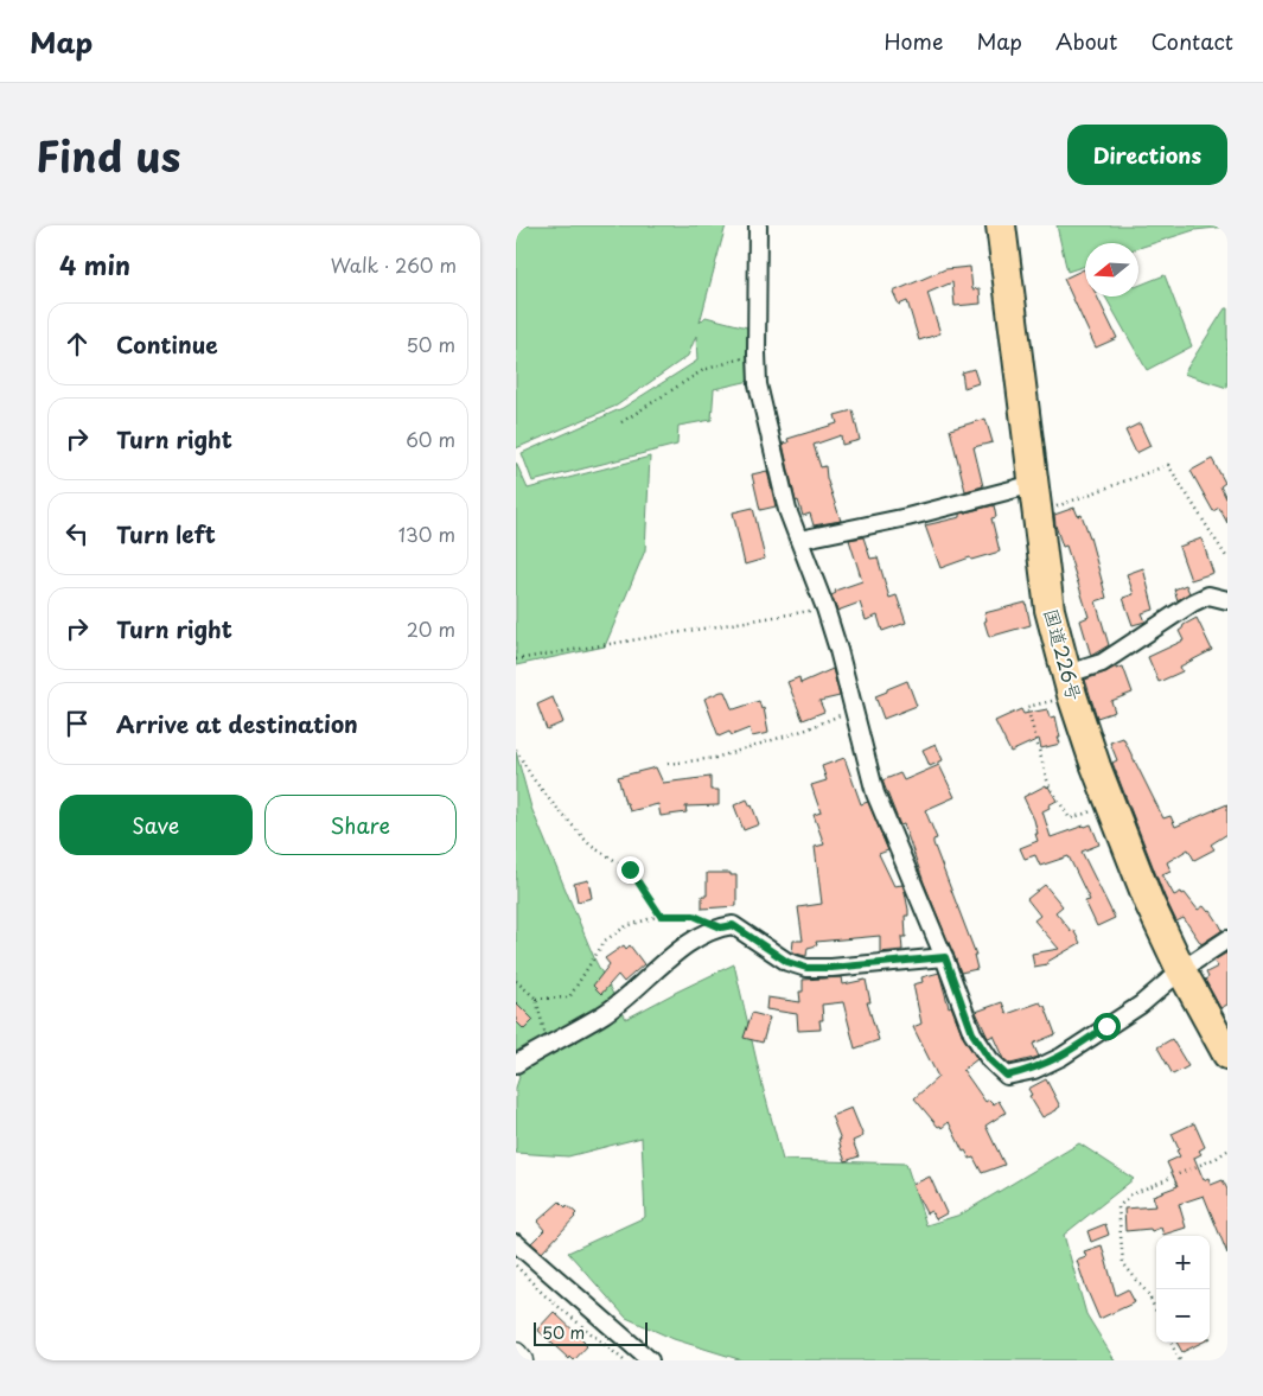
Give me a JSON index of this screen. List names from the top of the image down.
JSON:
{
  "streets": {
    "highway": ["国道226号"]
  },
  "scale_bar": "50 m",
  "north": "left",
  "page": {
    "header": "Map",
    "nav": [
      "Home",
      "Map",
      "About",
      "Contact"
    ],
    "title": "Find us",
    "buttons": [
      "Directions",
      ["Save", "Share"]
    ],
    "heading": ["4 min", "Walk · 260 m"],
    "list": [
      ["Continue", "50 m"],
      ["Turn right", "60 m"],
      ["Turn left", "130 m"],
      ["Turn right", "20 m"],
      "Arrive at destination"
    ],
    "map_buttons": ["+", "−"],
    "scale": "50 m"
  }
}
